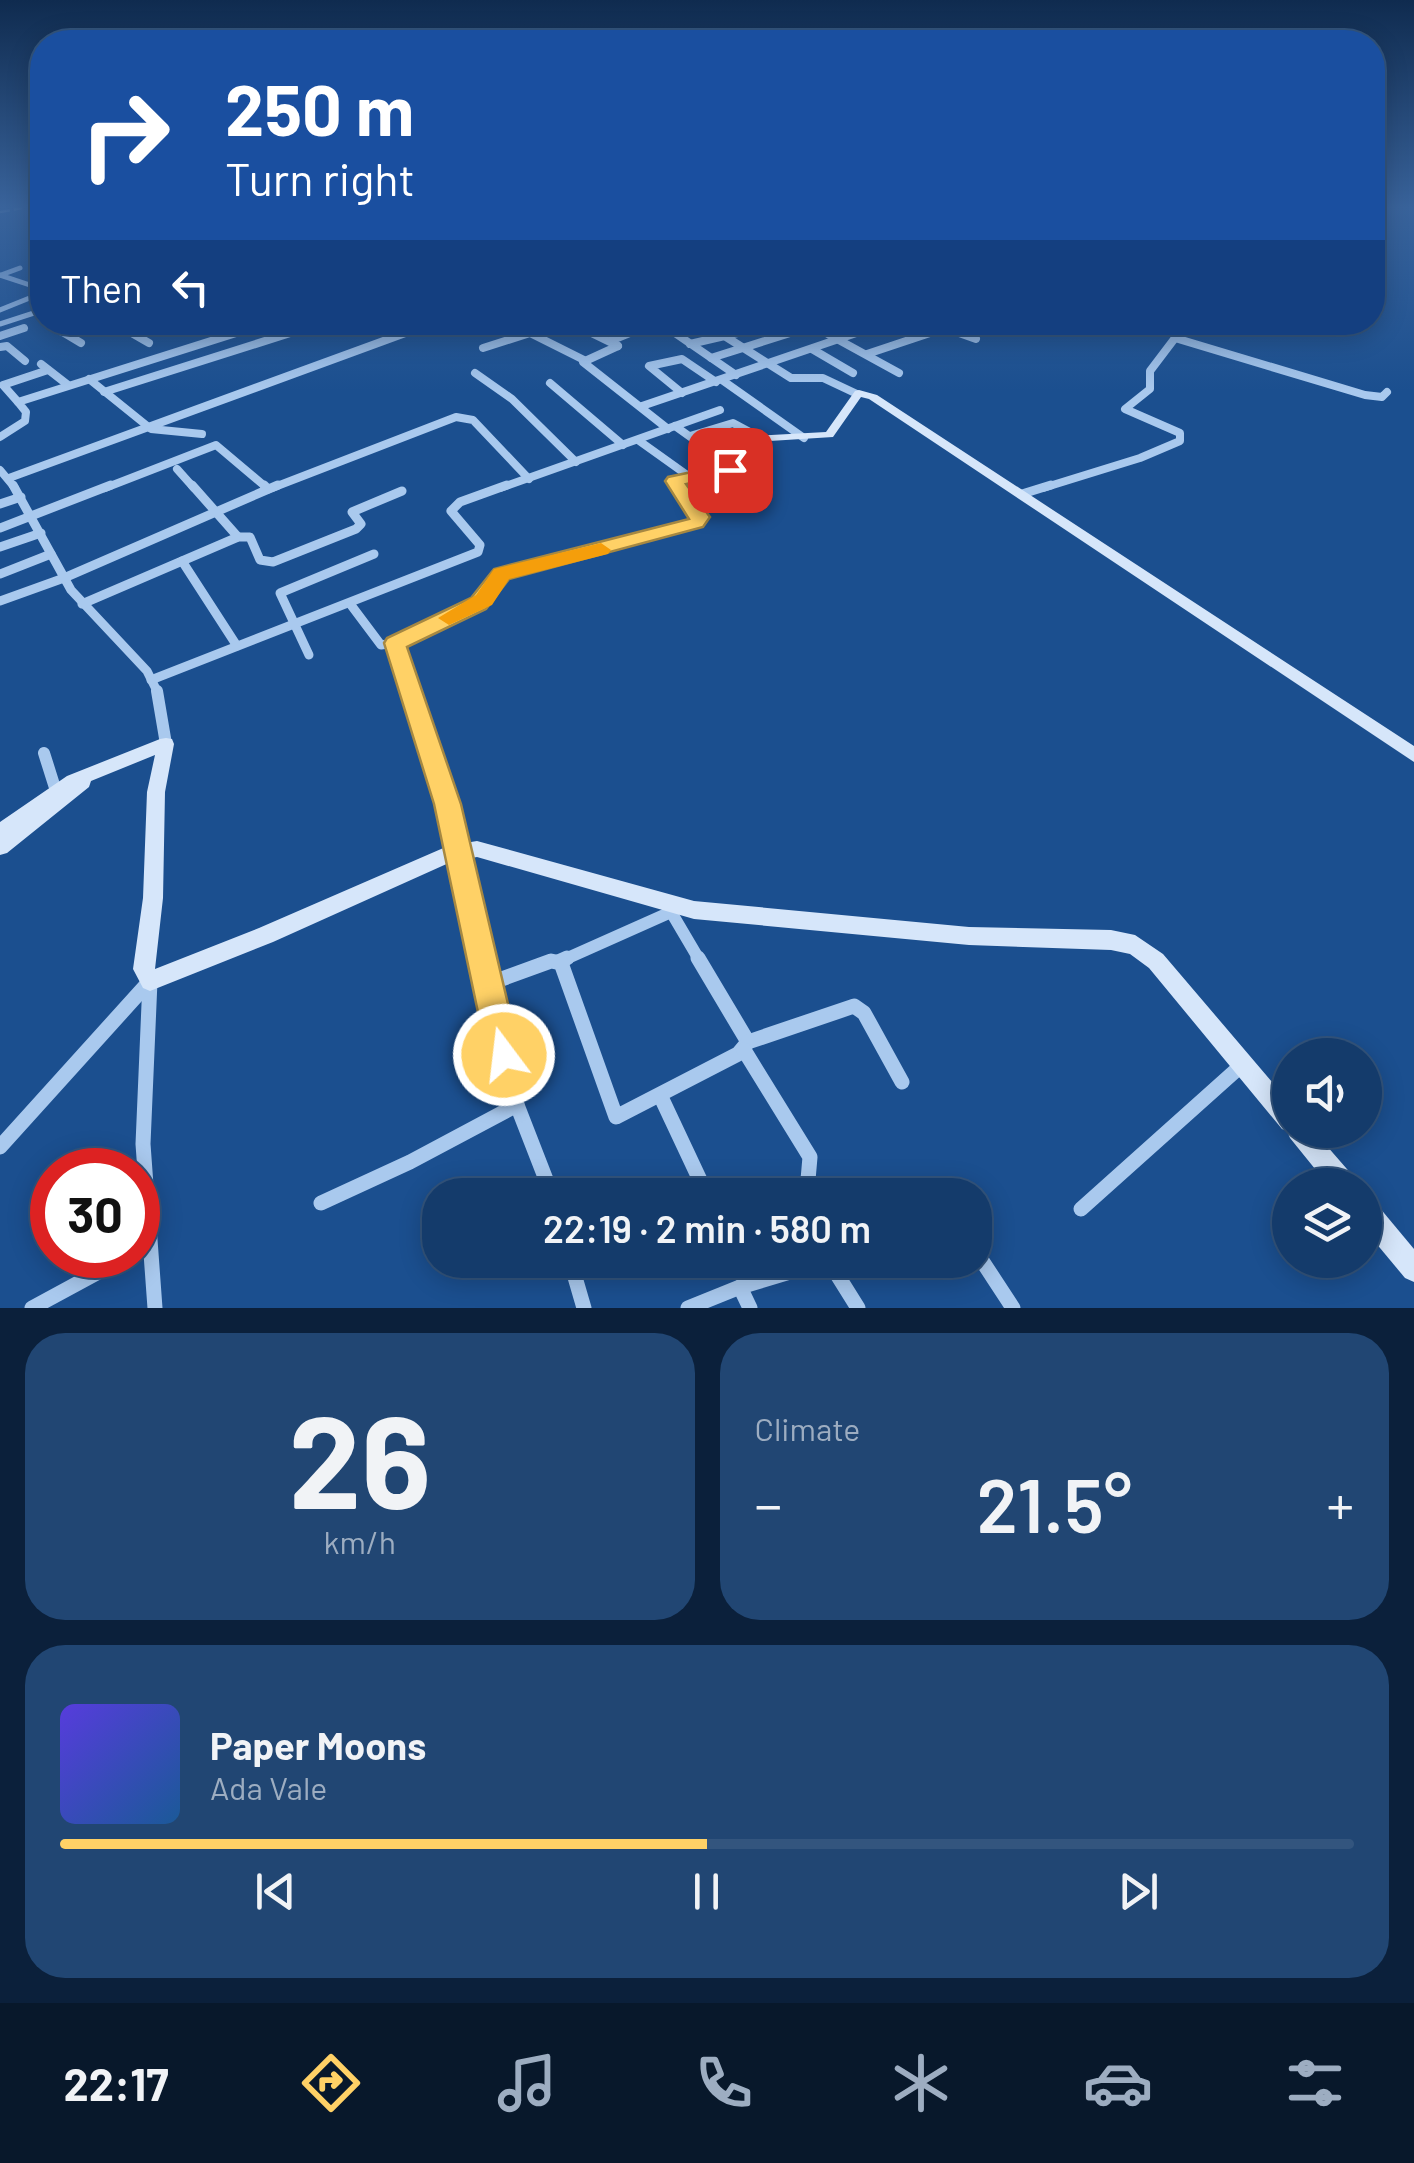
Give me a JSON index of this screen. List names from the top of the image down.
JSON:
{
  "page": {
    "turn": ["250 m", "Turn right"],
    "then": "Then",
    "limit": "30",
    "trip": "22:19 · 2 min · 580 m",
    "tile": [
      ["26", "km/h"],
      "Climate"
    ],
    "heat": ["−", "21.5°", "+"],
    "song": ["Paper Moons", "Ada Vale"],
    "tabs": "22:17"
  }
}
